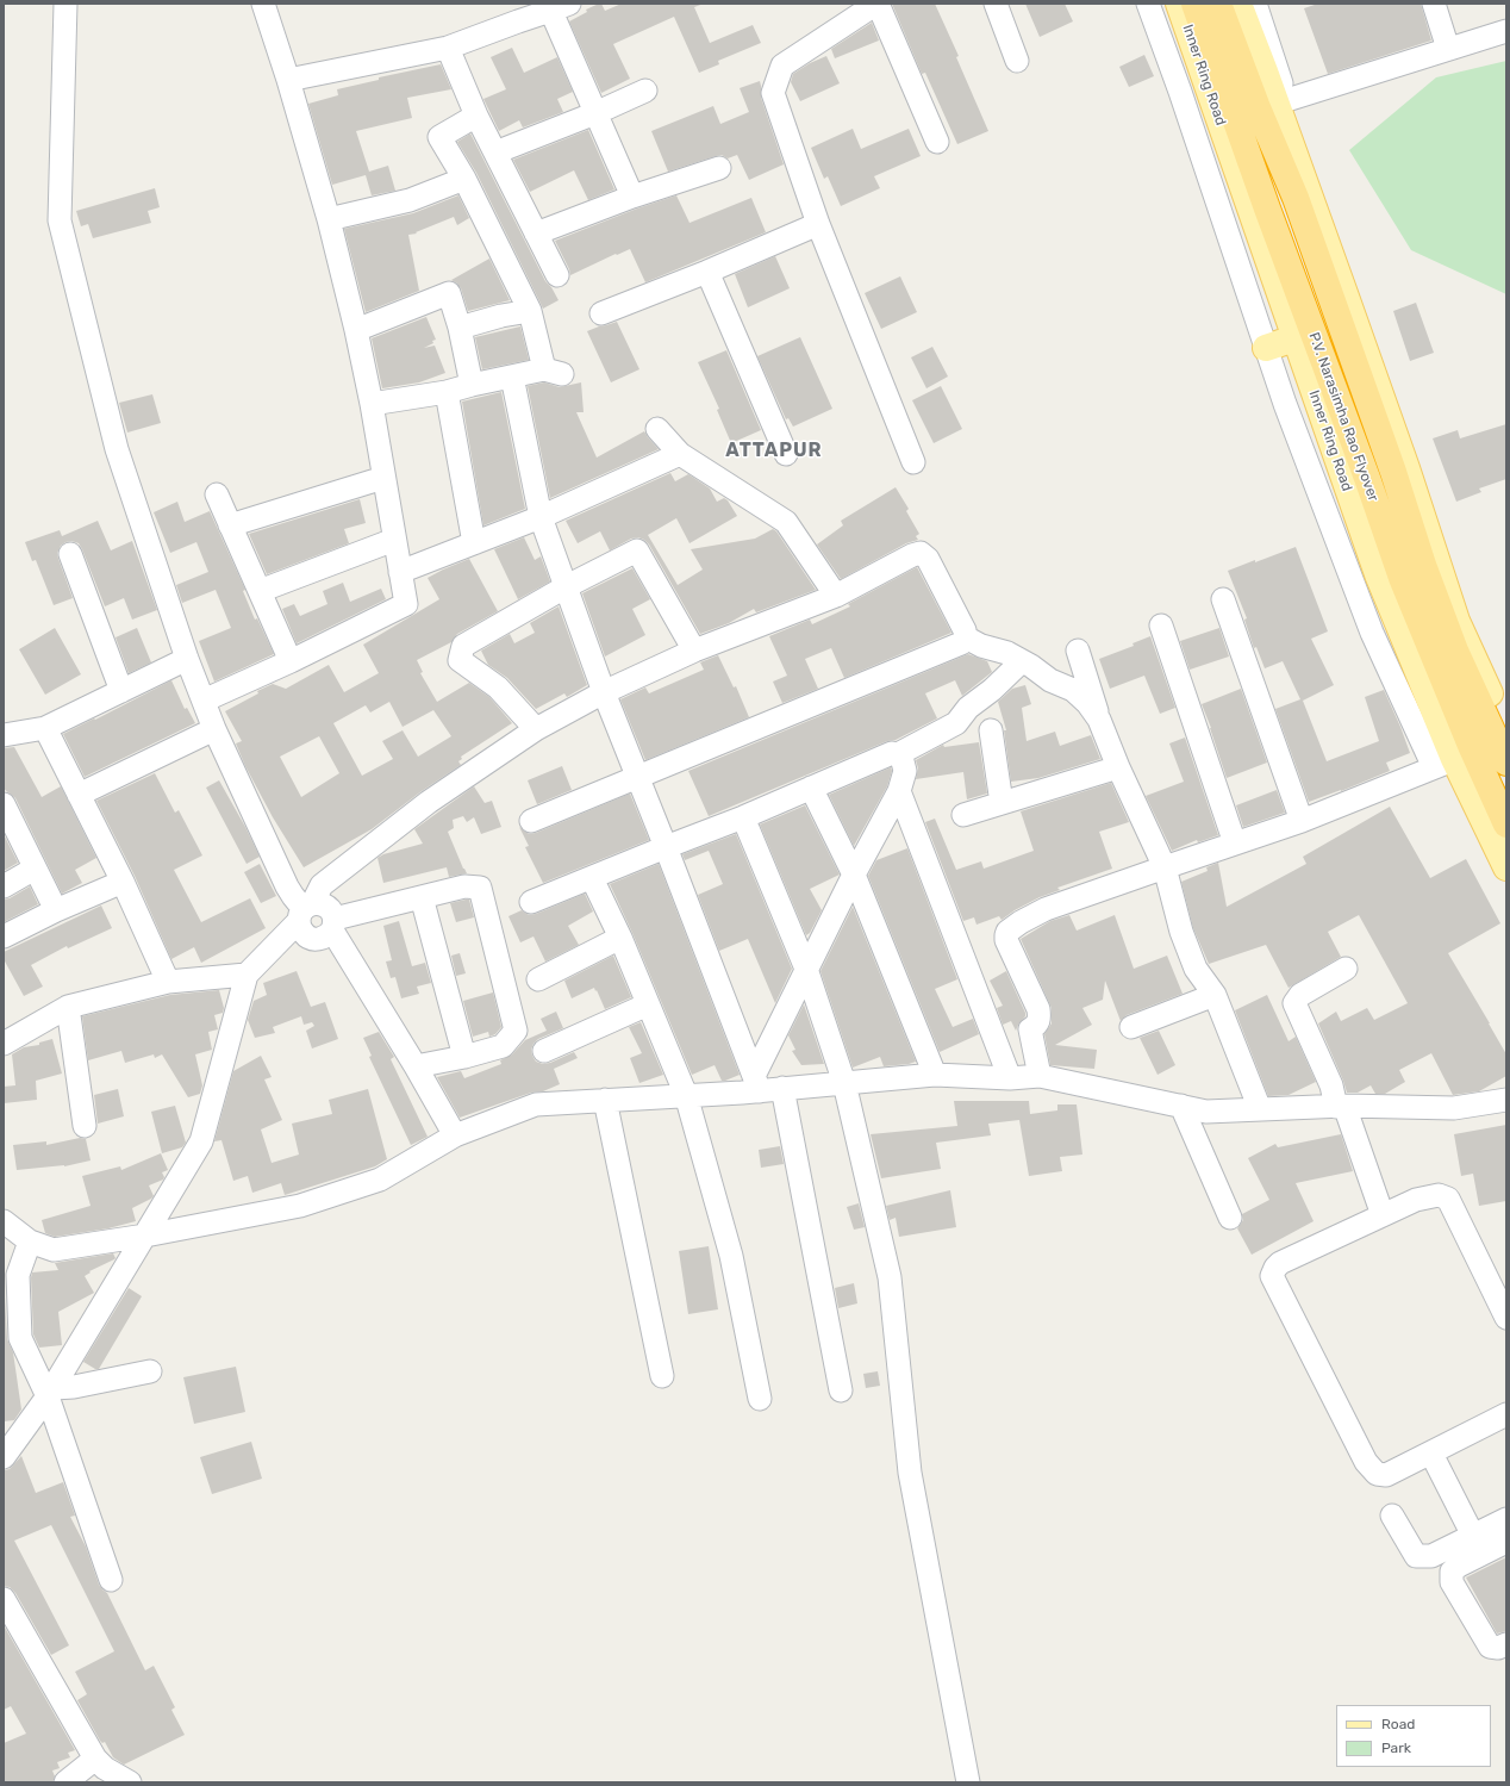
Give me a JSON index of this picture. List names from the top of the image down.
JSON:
{
  "streets": {
    "highway": ["P.V. Narasimha Rao Flyover"],
    "main road": ["Inner Ring Road"]
  },
  "districts": ["ATTAPUR"],
  "legend": ["Road", "Park"]
}
